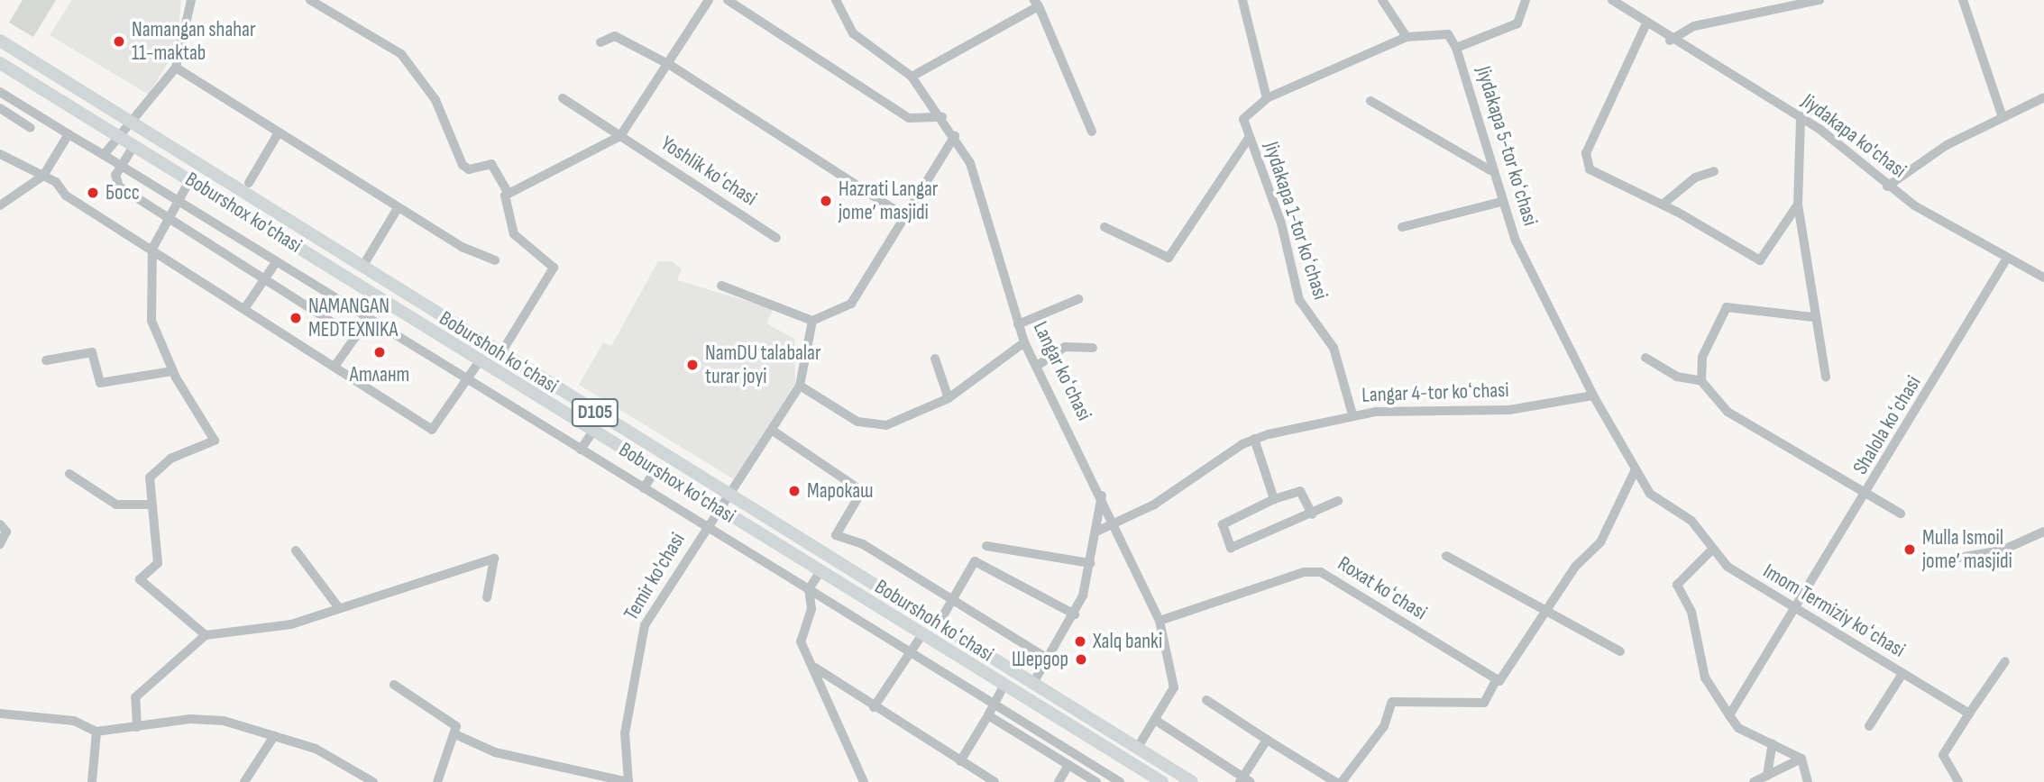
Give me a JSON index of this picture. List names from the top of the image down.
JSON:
{
  "streets": {
    "main road": ["Boburshox ko'chasi", "Boburshoh koʻchasi", "D105"],
    "street": [
      "Jiydakapa ko'chasi",
      "Jiydakapa 5-tor koʻchasi",
      "Yoshlik koʻchasi",
      "Jiydakapa 1-tor koʻchasi",
      "Langar koʻchasi",
      "Langar 4-tor koʻchasi",
      "Shalola koʻchasi",
      "Temir ko'chasi",
      "Roxat koʻchasi",
      "Imom Termiziy koʻchasi"
    ]
  },
  "crossings": [
    ["Jiydakapa ko'chasi", "Shalola koʻchasi"],
    ["Jiydakapa 5-tor koʻchasi", "Jiydakapa 1-tor koʻchasi"],
    ["Jiydakapa 5-tor koʻchasi", "Langar 4-tor koʻchasi"],
    ["Jiydakapa 5-tor koʻchasi", "Imom Termiziy koʻchasi"],
    ["Boburshox ko'chasi", "Temir ko'chasi"],
    ["Jiydakapa 1-tor koʻchasi", "Langar 4-tor koʻchasi"],
    ["Boburshoh koʻchasi", "Langar koʻchasi"],
    ["Boburshoh koʻchasi", "Temir ko'chasi"],
    ["Langar koʻchasi", "Langar 4-tor koʻchasi"],
    ["Langar koʻchasi", "Roxat koʻchasi"],
    ["Shalola koʻchasi", "Imom Termiziy koʻchasi"]
  ],
  "places": [
    "Namangan shahar 11-maktab",
    "Босс",
    "Hazrati Langar jome’ masjidi",
    "NAMANGAN MEDTEXNIKA",
    "Атлант",
    "NamDU talabalar turar joyi",
    "Марокаш",
    "Mulla Ismoil jome’ masjidi",
    "Xalq banki",
    "Шердор"
  ]
}
